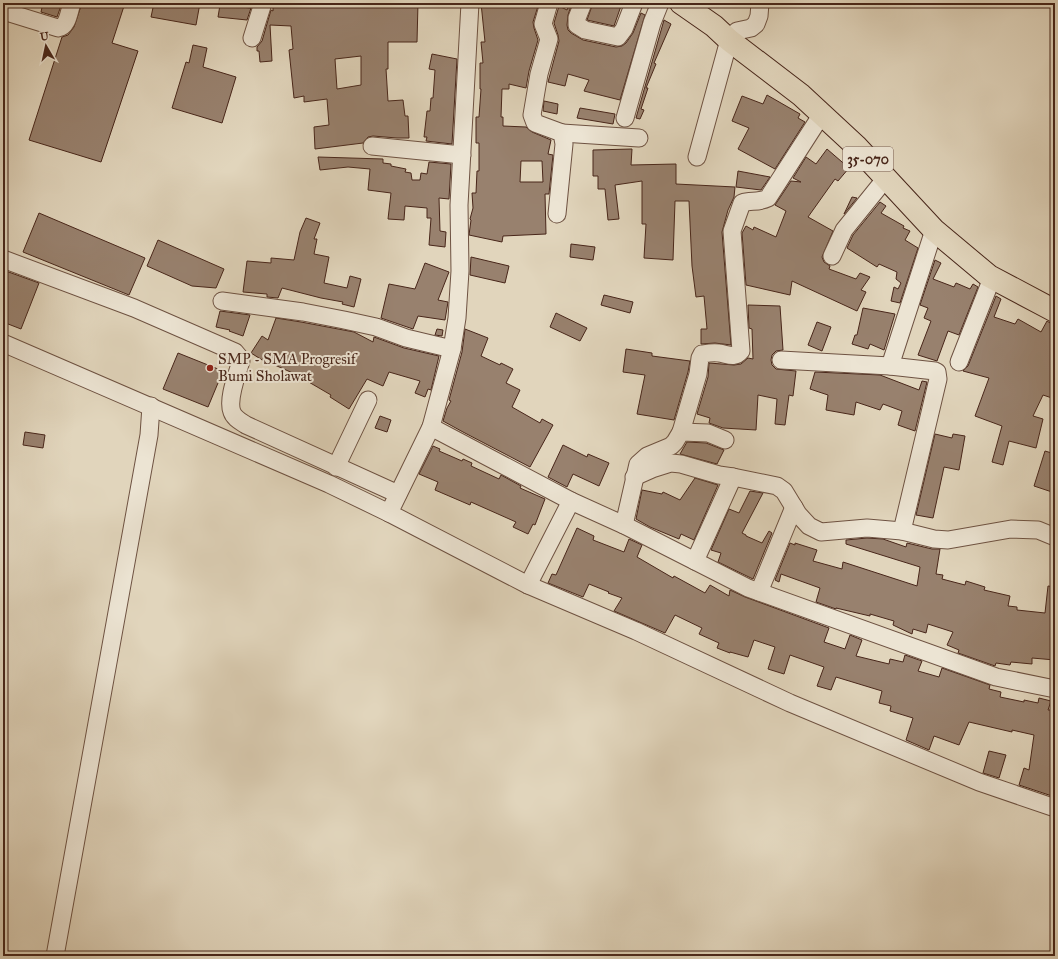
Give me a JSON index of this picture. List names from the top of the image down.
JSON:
{
  "streets": {
    "main road": ["35-070"]
  },
  "places": ["SMP - SMA Progresif Bumi Sholawat"],
  "north": "top"
}
